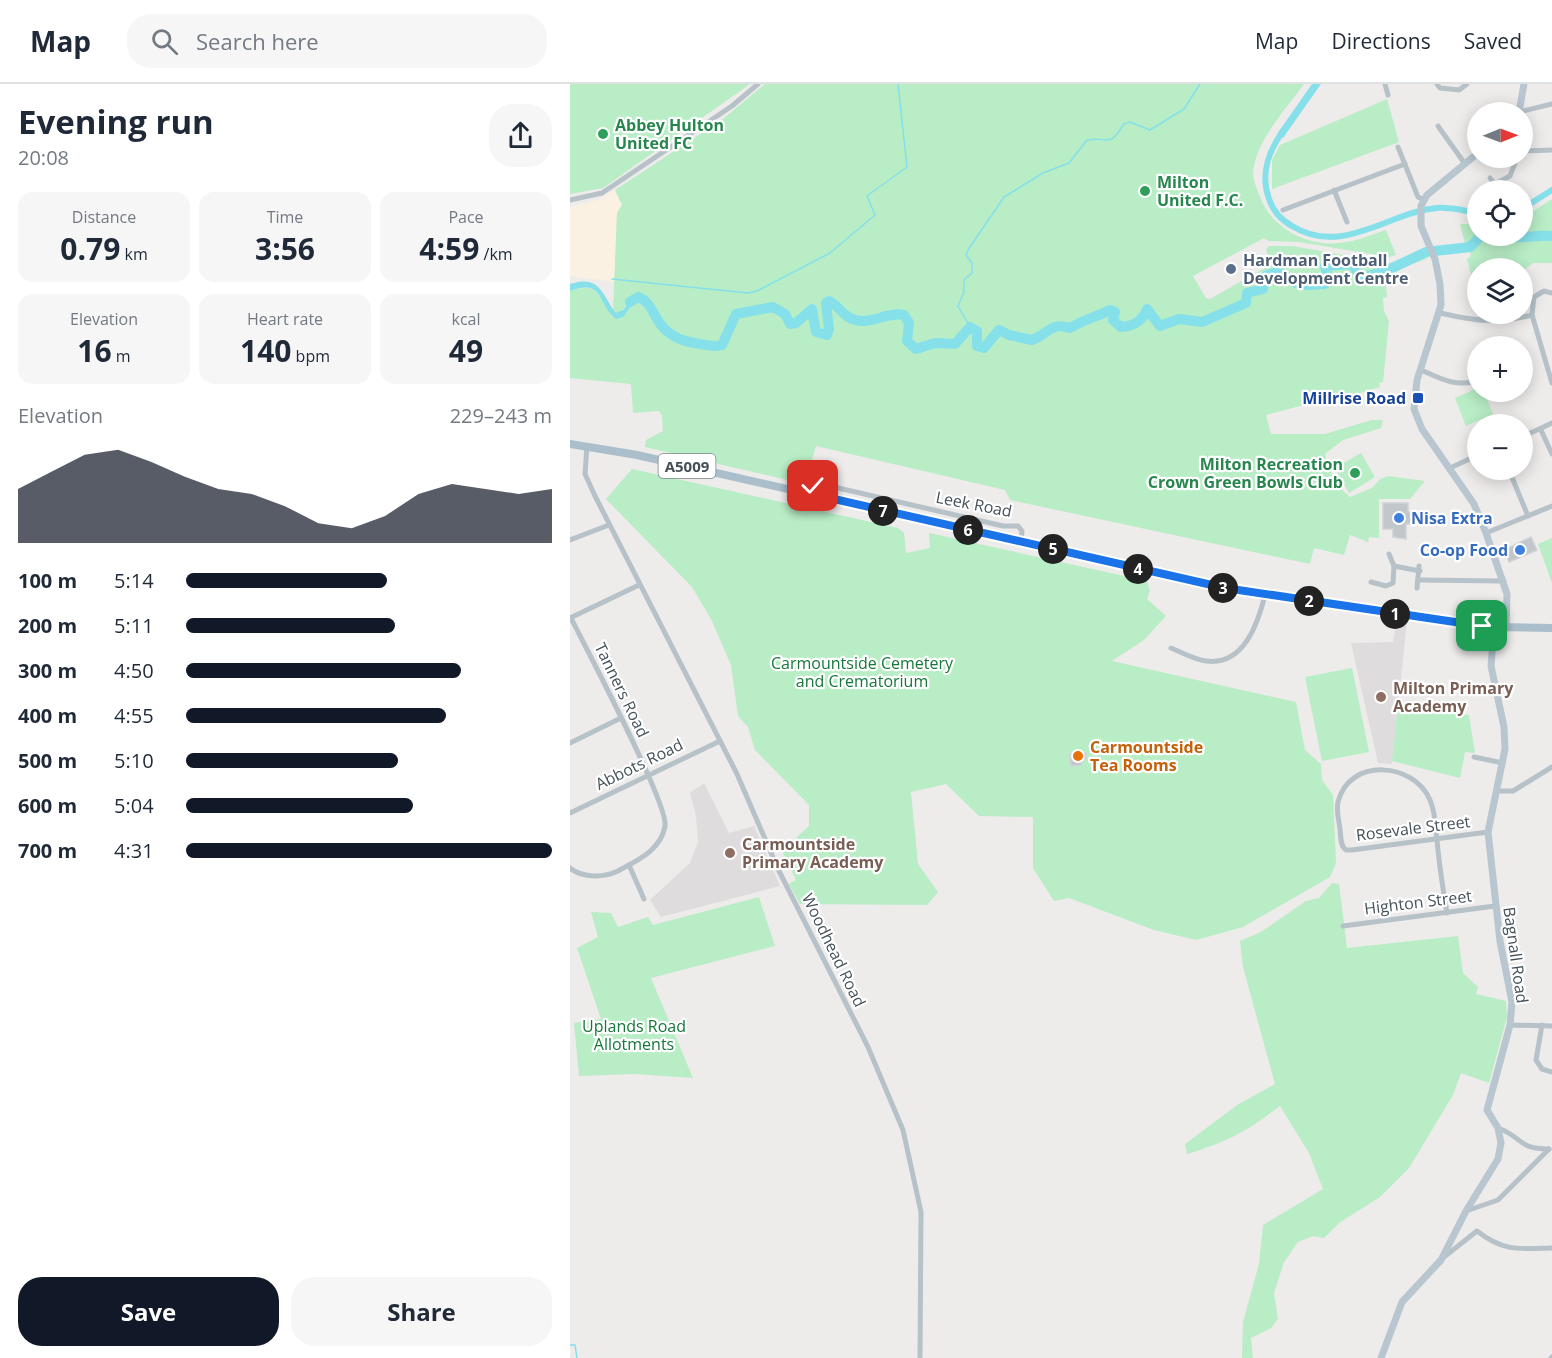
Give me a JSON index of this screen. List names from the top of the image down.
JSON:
{
  "streets": {
    "main road": ["A5009", "Leek Road"],
    "street": [
      "Tanners Road",
      "Abbots Road",
      "Rosevale Street",
      "Highton Street",
      "Woodhead Road",
      "Bagnall Road"
    ]
  },
  "crossings": [
    ["A5009", "Leek Road"],
    ["Leek Road", "Woodhead Road"],
    ["Leek Road", "Bagnall Road"],
    ["Tanners Road", "Abbots Road"],
    ["Abbots Road", "Woodhead Road"],
    ["Rosevale Street", "Bagnall Road"],
    ["Highton Street", "Bagnall Road"]
  ],
  "parks": ["Carmountside Cemetery and Crematorium", "Uplands Road Allotments"],
  "places": {
    "other": [
      "Abbey Hulton United FC",
      "Milton United F.C.",
      "Hardman Football Development Centre",
      "Milton Recreation Crown Green Bowls Club",
      "Nisa Extra",
      "Co-op Food",
      "Milton Primary Academy",
      "Carmountside Tea Rooms",
      "Carmountside Primary Academy"
    ],
    "transit": ["Millrise Road"]
  },
  "north": "right",
  "page": {
    "header": "Map",
    "search": "Search here",
    "nav": ["Map", "Directions", "Saved"],
    "heading": ["Evening run", "20:08"],
    "map_buttons": ["+", "−"],
    "stats": [
      ["Distance", "0.79 km"],
      ["Time", "3:56"],
      ["Pace", "4:59 /km"],
      ["Elevation", "16 m"],
      ["Heart rate", "140 bpm"],
      ["kcal", "49"]
    ],
    "chart": ["Elevation", "229–243 m"],
    "pins": [
      "7",
      "6",
      "5",
      "4",
      "3",
      "2",
      "1"
    ],
    "list": [
      {
        "name": "100 m",
        "note": "5:14"
      },
      {
        "name": "200 m",
        "note": "5:11"
      },
      {
        "name": "300 m",
        "note": "4:50"
      },
      {
        "name": "400 m",
        "note": "4:55"
      },
      {
        "name": "500 m",
        "note": "5:10"
      },
      {
        "name": "600 m",
        "note": "5:04"
      },
      {
        "name": "700 m",
        "note": "4:31"
      }
    ],
    "buttons": ["Save", "Share"]
  }
}
